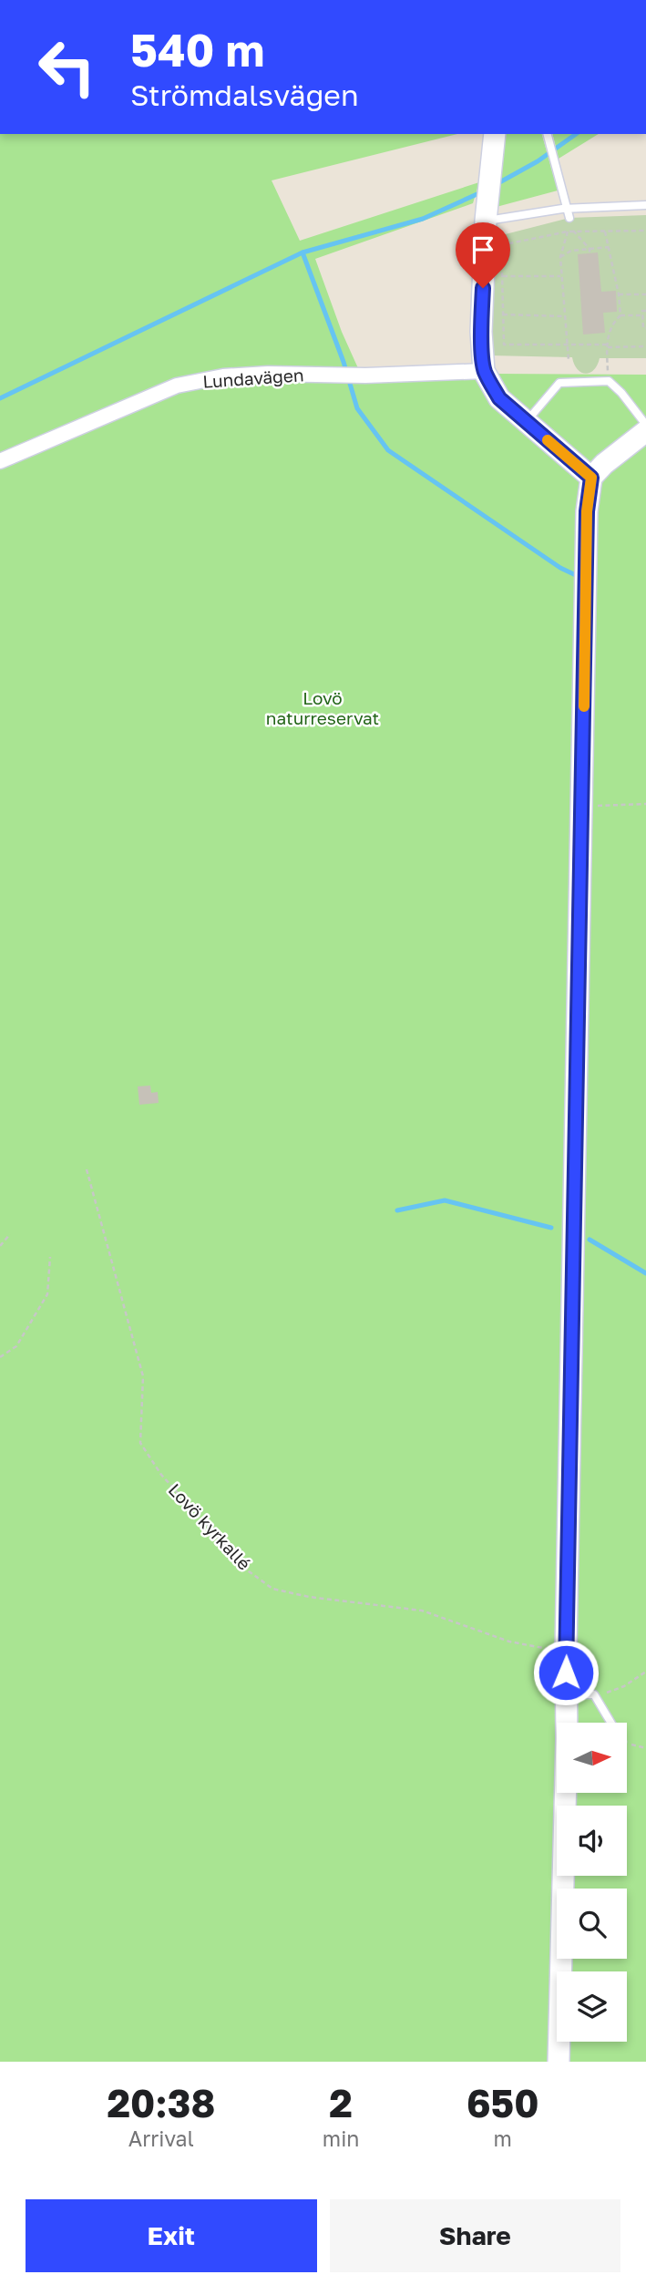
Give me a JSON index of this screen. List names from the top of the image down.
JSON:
{
  "streets": {
    "street": ["Lundavägen"],
    "path": ["Lovö kyrkallé"]
  },
  "parks": ["Lovö naturreservat"],
  "north": "right",
  "page": {
    "turn": ["540 m", "Strömdalsvägen"],
    "eta": [
      "20:38",
      "Arrival",
      "2",
      "min",
      "650",
      "m"
    ],
    "buttons": ["Exit", "Share"]
  }
}
